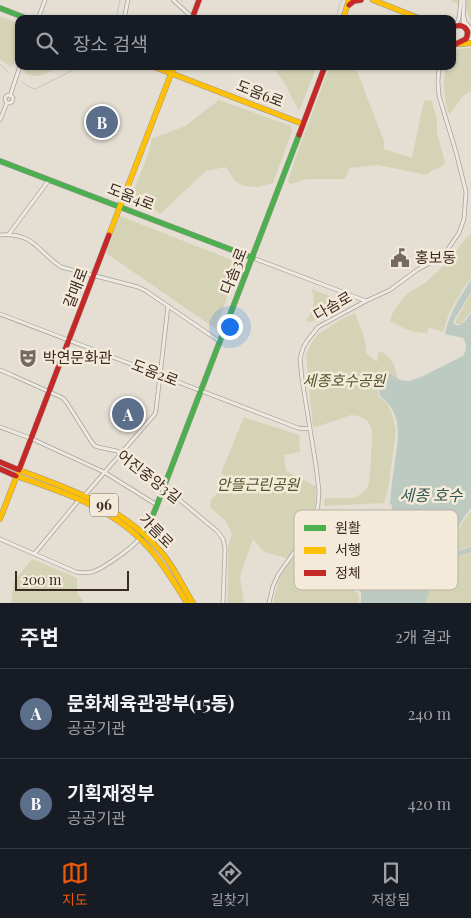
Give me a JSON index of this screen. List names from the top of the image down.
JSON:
{
  "streets": {
    "street": [
      "도움6로",
      "도움4로",
      "다솜3로",
      "갈매로",
      "다솜로",
      "도움2로",
      "어진중앙3길",
      "96",
      "가름로"
    ]
  },
  "crossings": [
    ["도움6로", "다솜3로"],
    ["도움6로", "갈매로"],
    ["도움4로", "다솜3로"],
    ["도움4로", "갈매로"],
    ["다솜3로", "도움2로"],
    ["다솜3로", "어진중앙3길"],
    ["다솜3로", "가름로"],
    ["갈매로", "도움2로"],
    ["갈매로", "어진중앙3길"],
    ["갈매로", "가름로"],
    ["다솜로", "도움2로"]
  ],
  "water": ["세종 호수"],
  "parks": ["세종호수공원", "안뜰근린공원"],
  "places": {
    "public building": ["홍보동"],
    "theatre": ["박연문화관"]
  },
  "legend": ["원활", "서행", "정체"],
  "scale_bar": "200 m",
  "page": {
    "search": "장소 검색",
    "pins": ["B", "A"],
    "scale": "200 m",
    "heading": ["주변", "2개 결과"],
    "list": [
      {
        "mark": "A",
        "name": "문화체육관광부(15동)",
        "note": "공공기관",
        "value": "240 m"
      },
      {
        "mark": "B",
        "name": "기획재정부",
        "note": "공공기관",
        "value": "420 m"
      }
    ],
    "nav": ["지도", "길찾기", "저장됨"]
  }
}
